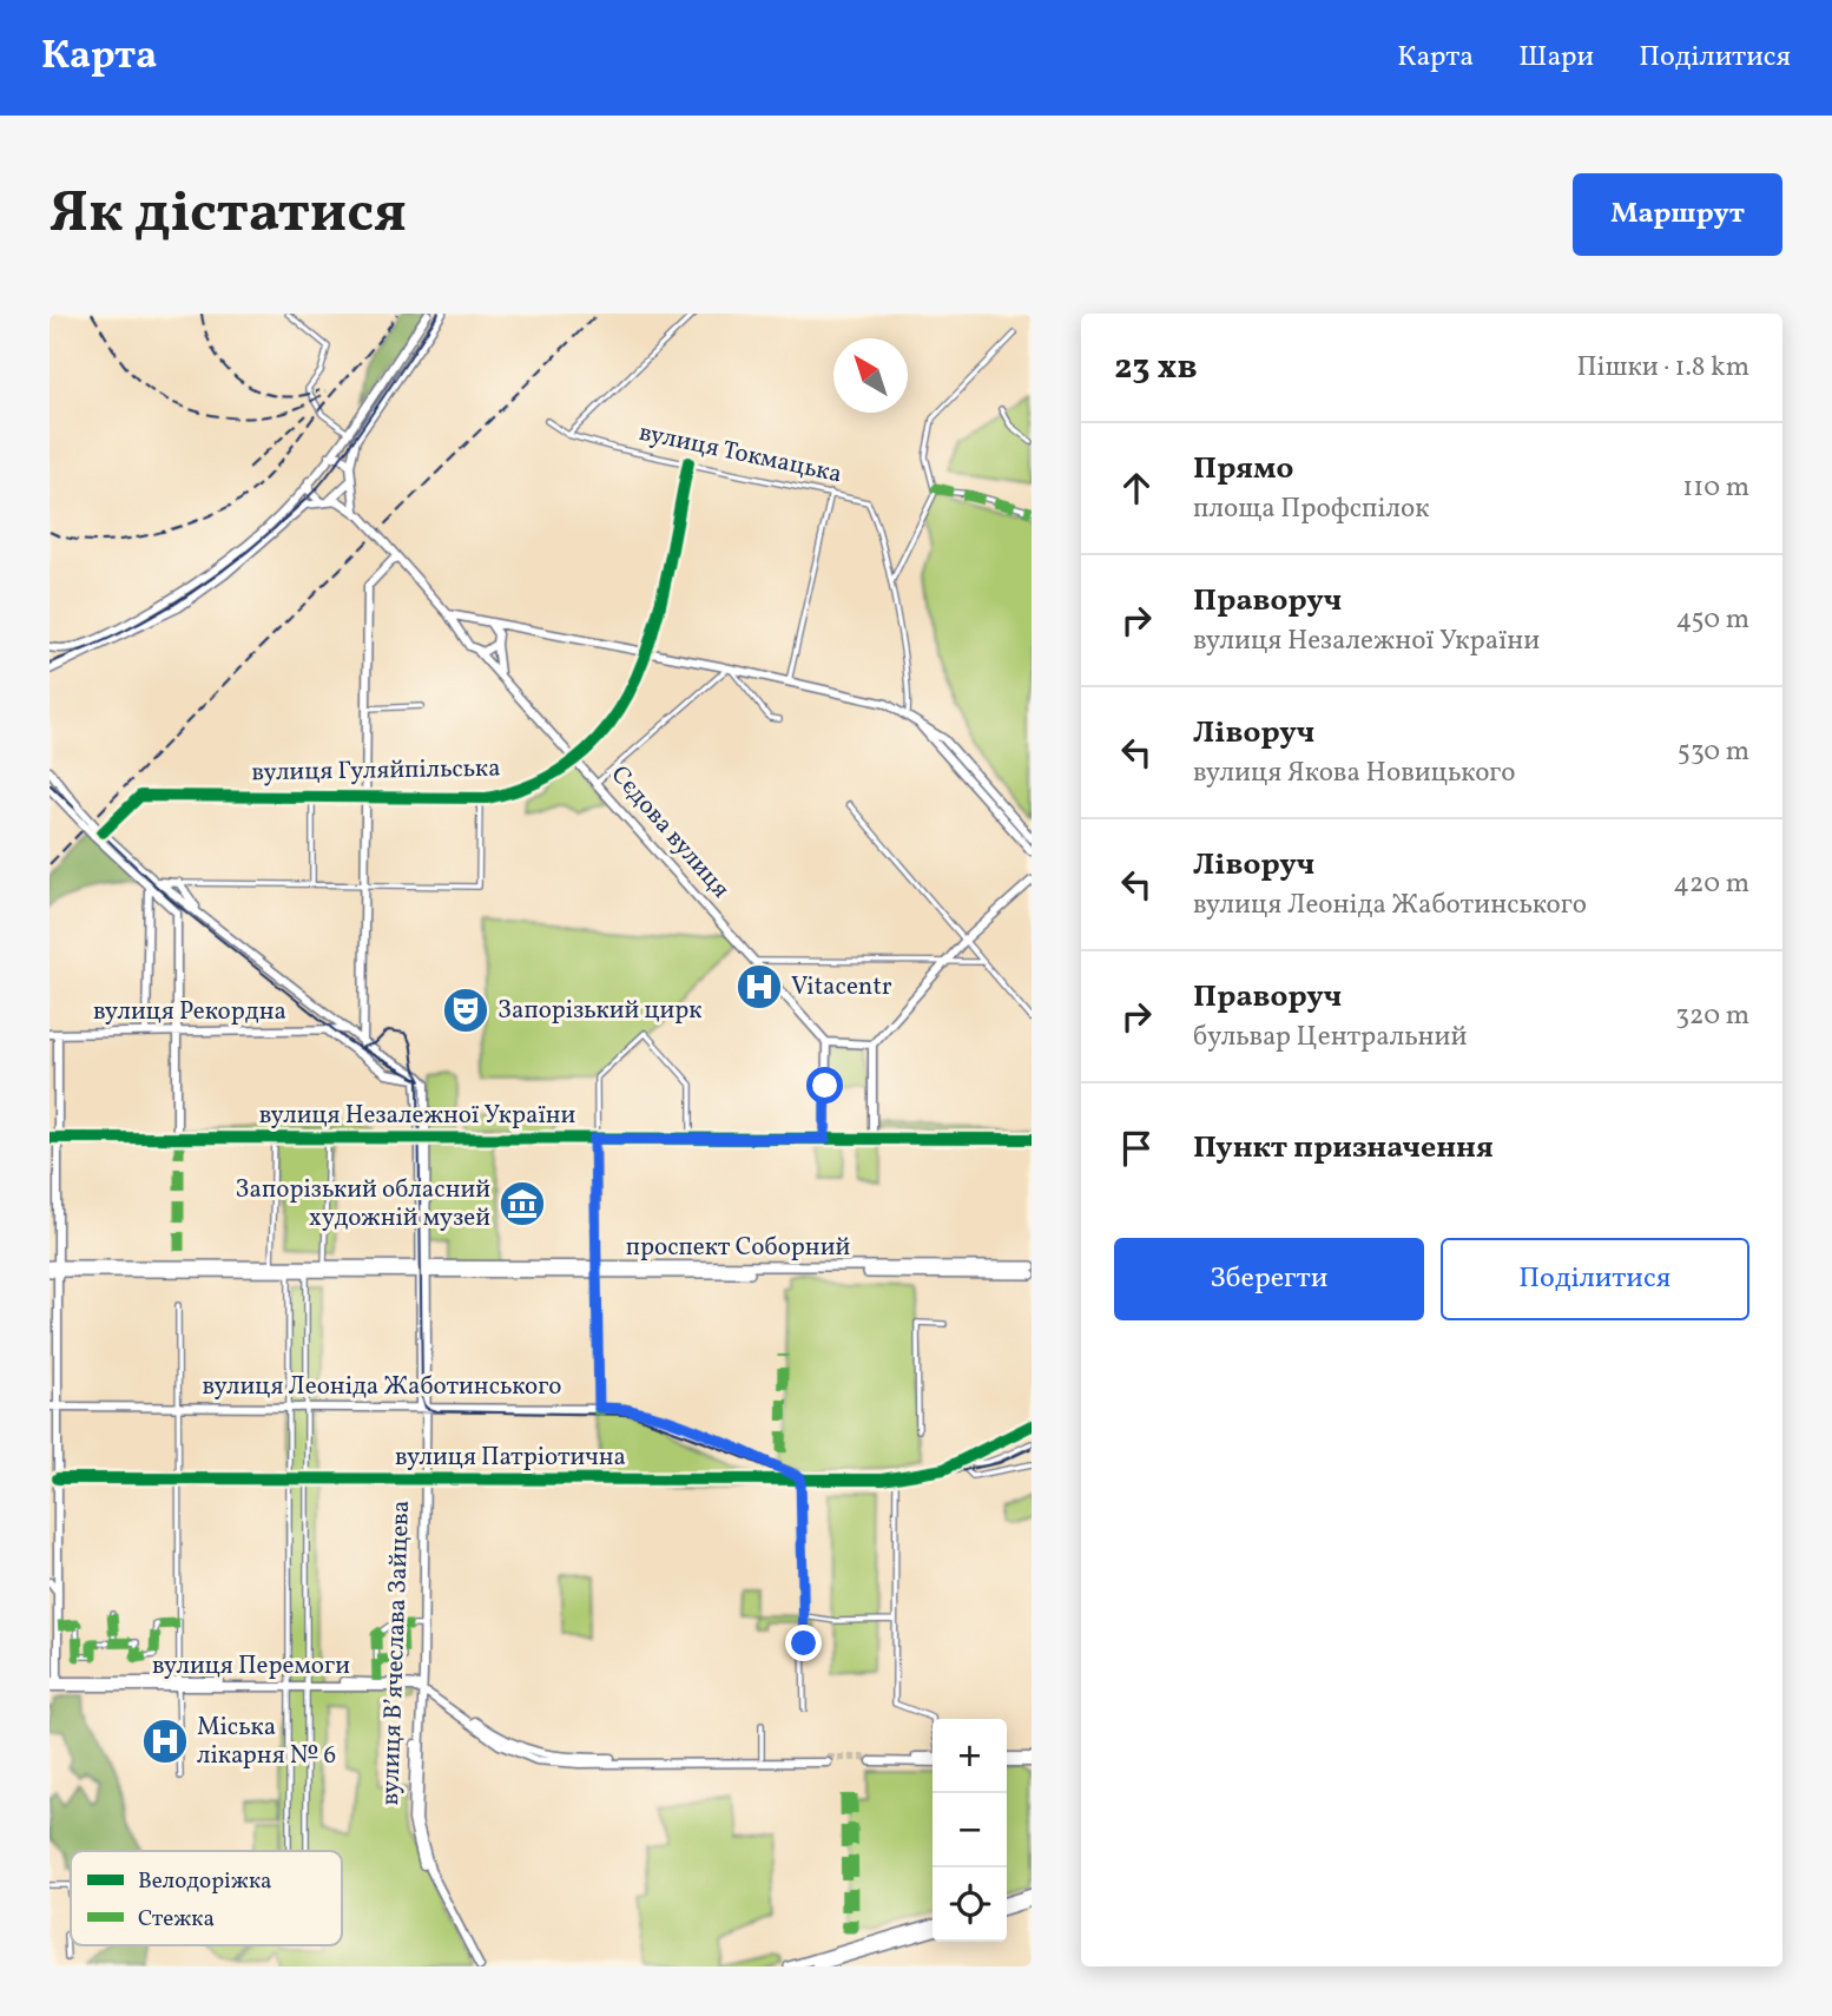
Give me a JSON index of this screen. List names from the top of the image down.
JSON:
{
  "streets": {
    "main road": [
      "Сєдова вулиця",
      "вулиця Рекордна",
      "вулиця Незалежної України",
      "проспект Соборний",
      "вулиця Леоніда Жаботинського",
      "вулиця Патріотична",
      "вулиця Вʼячеслава Зайцева",
      "вулиця Перемоги"
    ],
    "street": ["вулиця Токмацька", "вулиця Гуляйпільська"]
  },
  "crossings": [
    ["вулиця Токмацька", "вулиця Гуляйпільська"],
    ["вулиця Гуляйпільська", "Сєдова вулиця"],
    ["вулиця Незалежної України", "вулиця Вʼячеслава Зайцева"],
    ["проспект Соборний", "вулиця Вʼячеслава Зайцева"],
    ["вулиця Леоніда Жаботинського", "вулиця Патріотична"],
    ["вулиця Леоніда Жаботинського", "вулиця Вʼячеслава Зайцева"],
    ["вулиця Патріотична", "вулиця Вʼячеслава Зайцева"],
    ["вулиця Вʼячеслава Зайцева", "вулиця Перемоги"]
  ],
  "places": {
    "hospital": ["Vitacentr", "Мiська лiкарня № 6"],
    "theatre": ["Запорізький цирк"],
    "museum": ["Запорізький обласний художній музей"]
  },
  "legend": ["Велодоріжка", "Стежка"],
  "north": "top left",
  "page": {
    "header": "Карта",
    "nav": ["Карта", "Шари", "Поділитися"],
    "buttons": [
      "Маршрут",
      ["Зберегти", "Поділитися"]
    ],
    "title": "Як дістатися",
    "heading": ["23 хв", "Пішки · 1.8 km"],
    "list": [
      ["Прямо", "площа Профспілок", "110 m"],
      ["Праворуч", "вулиця Незалежної України", "450 m"],
      ["Ліворуч", "вулиця Якова Новицького", "530 m"],
      ["Ліворуч", "вулиця Леоніда Жаботинського", "420 m"],
      ["Праворуч", "бульвар Центральний", "320 m"],
      "Пункт призначення"
    ],
    "map_buttons": ["+", "−"]
  }
}
